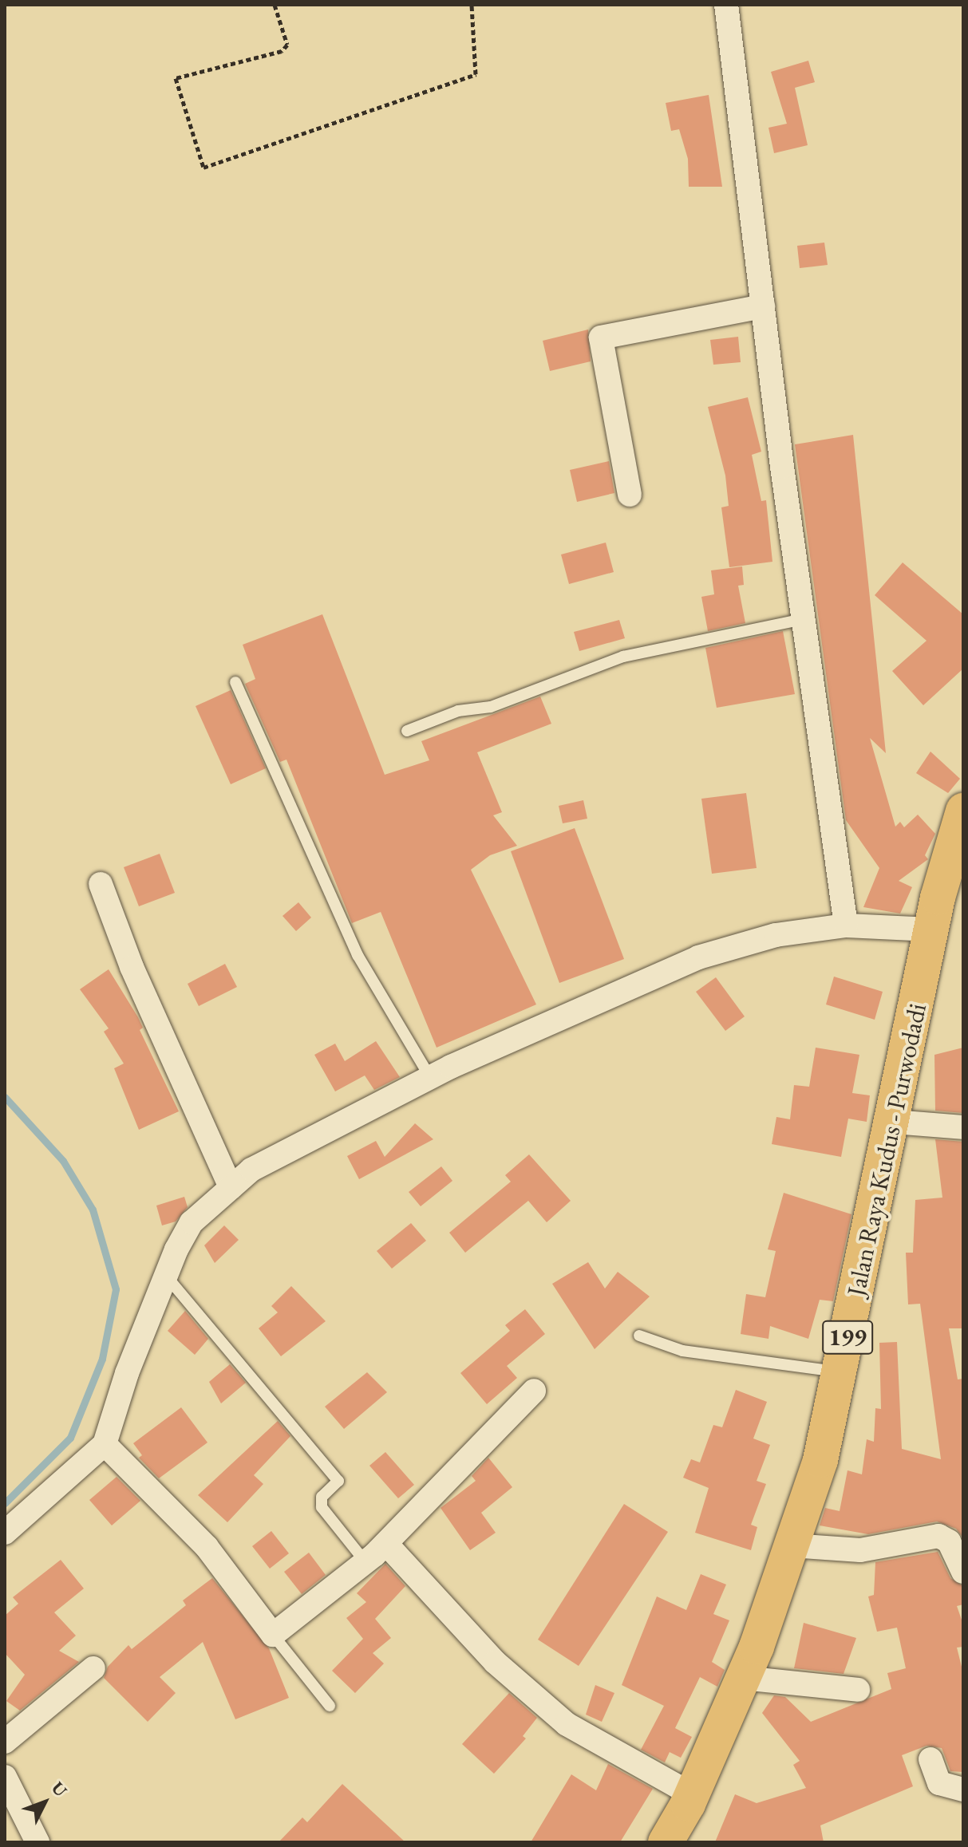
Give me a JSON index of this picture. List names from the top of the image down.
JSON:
{
  "streets": {
    "main road": ["Jalan Raya Kudus - Purwodadi", "199"]
  },
  "north": "top right"
}
